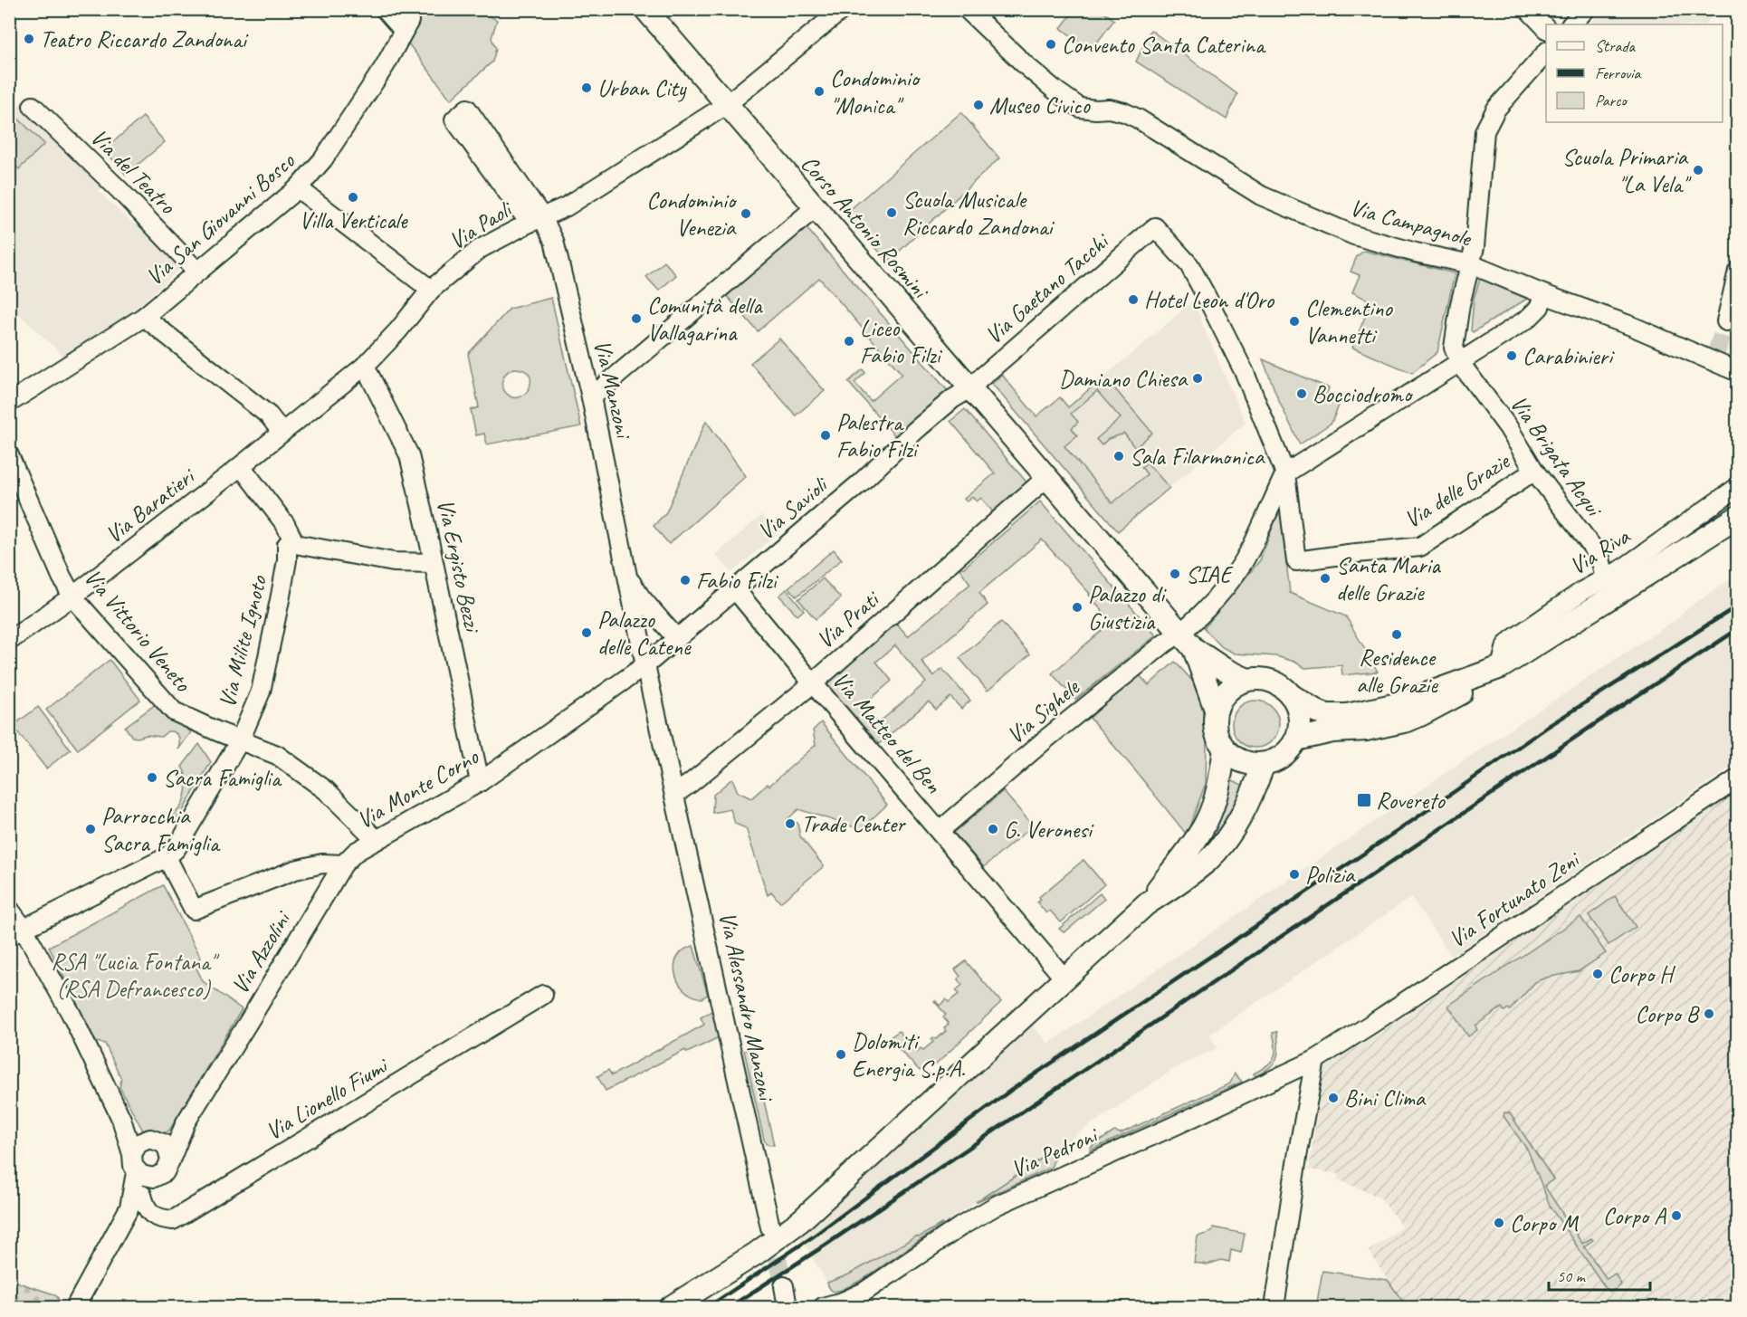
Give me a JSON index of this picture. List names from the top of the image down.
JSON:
{
  "streets": {
    "main road": ["Corso Antonio Rosmini"],
    "street": [
      "Via del Teatro",
      "Via San Giovanni Bosco",
      "Via Campagnole",
      "Via Paoli",
      "Via Gaetano Tacchi",
      "Via Manzoni",
      "Via Brigata Acqui",
      "Via delle Grazie",
      "Via Baratieri",
      "Via Savioli",
      "Via Riva",
      "Via Ergisto Bezzi",
      "Via Prati",
      "Via Vittorio Veneto",
      "Via Milite Ignoto",
      "Via Sighele",
      "Via Matteo del Ben",
      "Via Monte Corno",
      "Via Fortunato Zeni",
      "Via Azzolini",
      "Via Alessandro Manzoni",
      "Via Lionello Fiumi",
      "Via Pedroni"
    ]
  },
  "crossings": [
    ["Via del Teatro", "Via San Giovanni Bosco"],
    ["Via Paoli", "Corso Antonio Rosmini"],
    ["Via Paoli", "Via Manzoni"],
    ["Via Paoli", "Via Baratieri"],
    ["Via Paoli", "Via Ergisto Bezzi"],
    ["Corso Antonio Rosmini", "Via Gaetano Tacchi"],
    ["Corso Antonio Rosmini", "Via Savioli"],
    ["Corso Antonio Rosmini", "Via Prati"],
    ["Corso Antonio Rosmini", "Via Sighele"],
    ["Via Gaetano Tacchi", "Via delle Grazie"],
    ["Via Gaetano Tacchi", "Via Savioli"],
    ["Via Gaetano Tacchi", "Via Sighele"],
    ["Via Manzoni", "Via Savioli"],
    ["Via Manzoni", "Via Prati"],
    ["Via Manzoni", "Via Monte Corno"],
    ["Via Manzoni", "Via Alessandro Manzoni"],
    ["Via Brigata Acqui", "Via delle Grazie"],
    ["Via Brigata Acqui", "Via Riva"],
    ["Via delle Grazie", "Via Sighele"],
    ["Via Baratieri", "Via Vittorio Veneto"],
    ["Via Savioli", "Via Matteo del Ben"],
    ["Via Savioli", "Via Monte Corno"],
    ["Via Ergisto Bezzi", "Via Monte Corno"],
    ["Via Prati", "Via Matteo del Ben"],
    ["Via Prati", "Via Alessandro Manzoni"],
    ["Via Vittorio Veneto", "Via Milite Ignoto"],
    ["Via Vittorio Veneto", "Via Monte Corno"],
    ["Via Sighele", "Via Matteo del Ben"],
    ["Via Monte Corno", "Via Azzolini"],
    ["Via Fortunato Zeni", "Via Pedroni"]
  ],
  "parks": ["RSA \"Lucia Fontana\" (RSA Defrancesco)"],
  "places": {
    "other": [
      "Teatro Riccardo Zandonai",
      "Convento Santa Caterina",
      "Urban City",
      "Condominio \"Monica\"",
      "Museo Civico",
      "Scuola Primaria \"La Vela\"",
      "Villa Verticale",
      "Scuola Musicale Riccardo Zandonai",
      "Condominio Venezia",
      "Hotel Leon d'Oro",
      "Comunità della Vallagarina",
      "Clementino Vannetti",
      "Liceo Fabio Filzi",
      "Carabinieri",
      "Damiano Chiesa",
      "Bocciodromo",
      "Palestra Fabio Filzi",
      "Sala Filarmonica",
      "SIAE",
      "Santa Maria delle Grazie",
      "Fabio Filzi",
      "Palazzo di Giustizia",
      "Palazzo delle Catene",
      "Residence alle Grazie",
      "Sacra Famiglia",
      "Trade Center",
      "Parrocchia Sacra Famiglia",
      "G. Veronesi",
      "Polizia",
      "Corpo H",
      "Corpo B",
      "Dolomiti Energia S.p.A.",
      "Bini Clima",
      "Corpo A",
      "Corpo M"
    ],
    "transit": ["Rovereto"]
  },
  "legend": ["Strada", "Ferrovia", "Parco"],
  "scale_bar": "50 m"
}
